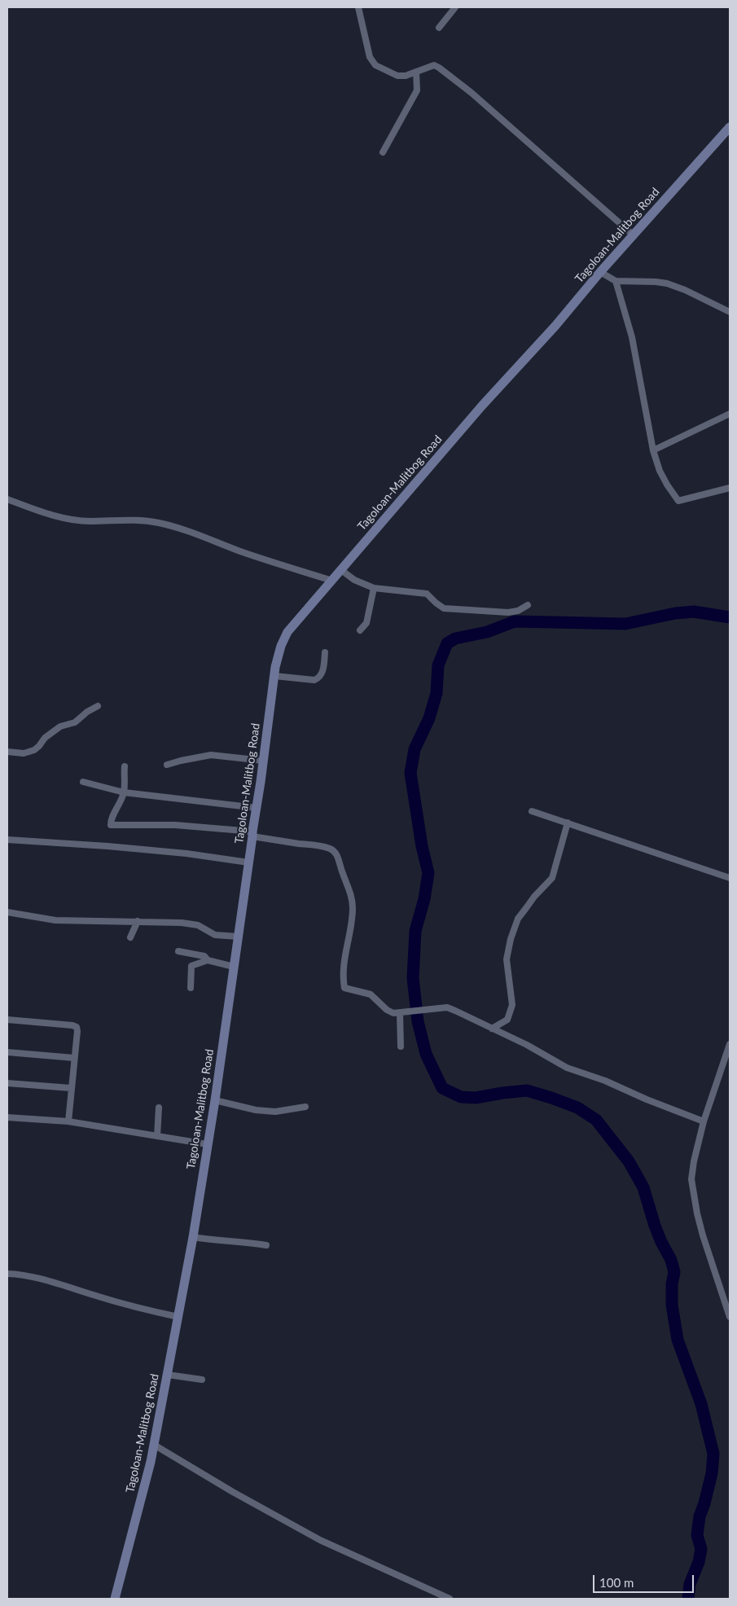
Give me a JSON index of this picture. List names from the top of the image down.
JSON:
{
  "streets": {
    "main road": ["Tagoloan-Malitbog Road"]
  },
  "scale_bar": "100 m"
}
